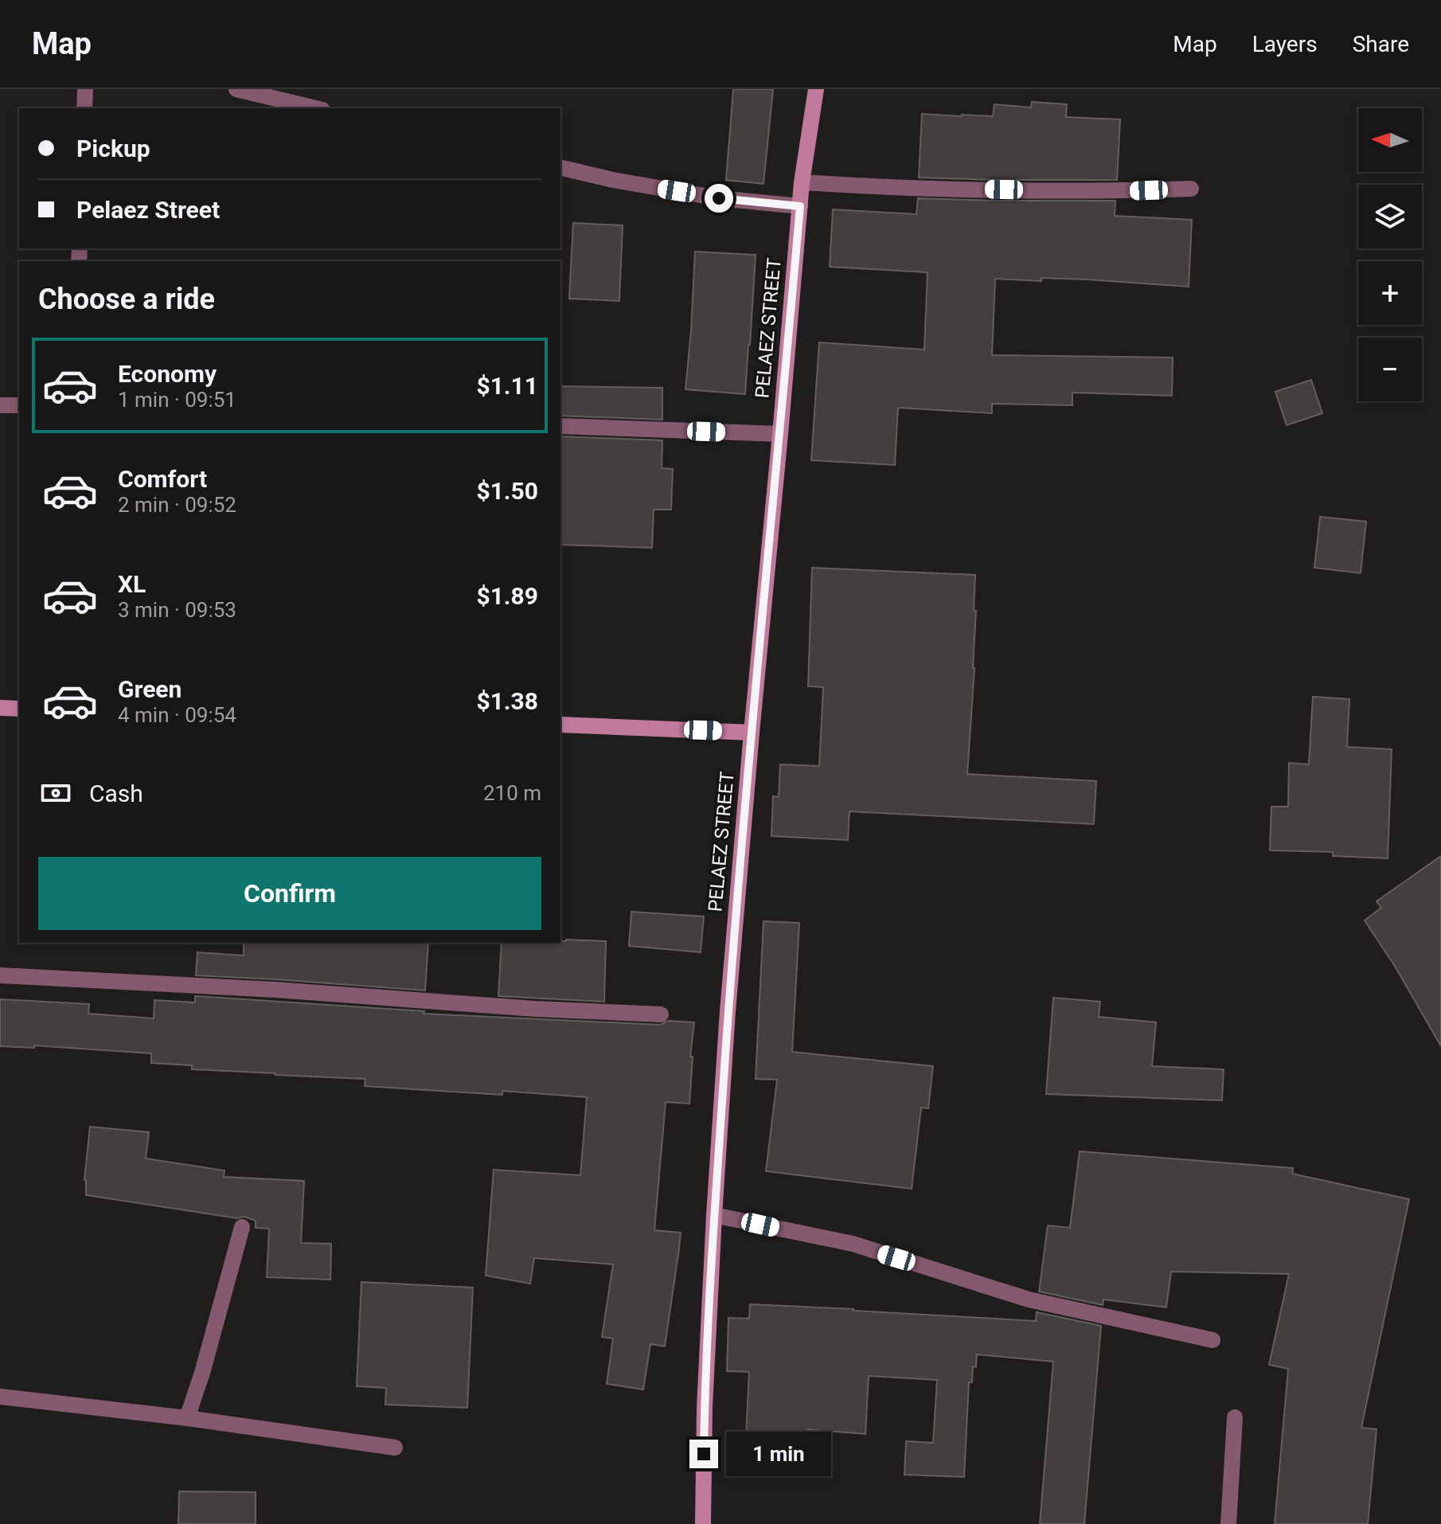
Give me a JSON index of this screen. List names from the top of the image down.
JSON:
{
  "streets": {
    "street": ["PELAEZ STREET"]
  },
  "north": "left",
  "page": {
    "header": "Map",
    "nav": ["Map", "Layers", "Share"],
    "map_buttons": ["+", "−"],
    "banner": ["Pickup", "Pelaez Street"],
    "heading": "Choose a ride",
    "list": [
      {
        "name": "Economy",
        "note": "1 min · 09:51",
        "value": "$1.11"
      },
      {
        "name": "Comfort",
        "note": "2 min · 09:52",
        "value": "$1.50"
      },
      {
        "name": "XL",
        "note": "3 min · 09:53",
        "value": "$1.89"
      },
      {
        "name": "Green",
        "note": "4 min · 09:54",
        "value": "$1.38"
      }
    ],
    "pay": ["Cash", "210 m"],
    "buttons": "Confirm",
    "bubble": "1 min"
  }
}
